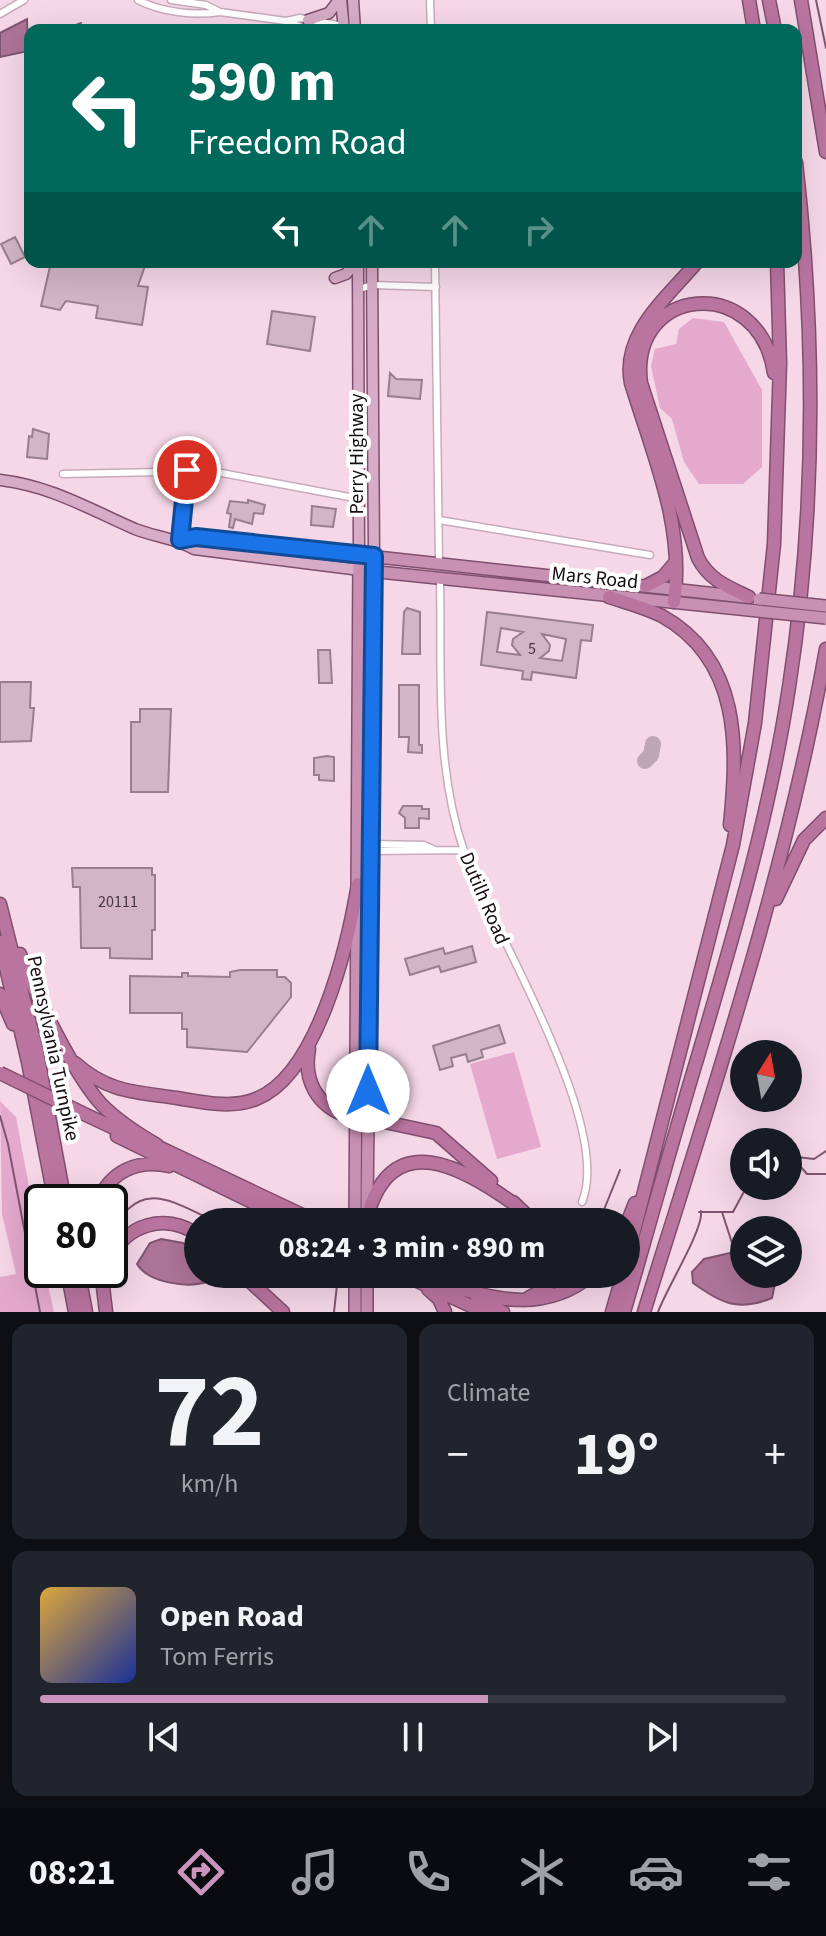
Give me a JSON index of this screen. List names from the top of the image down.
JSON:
{
  "streets": {
    "highway": ["Perry Highway", "Mars Road", "Pennsylvania Turnpike"],
    "street": ["Dutilh Road"]
  },
  "crossings": [
    ["Perry Highway", "Mars Road"],
    ["Mars Road", "Dutilh Road"]
  ],
  "house_numbers": ["5", "20111"],
  "north": "top",
  "page": {
    "turn": ["590 m", "Freedom Road"],
    "limit": "80",
    "trip": "08:24 · 3 min · 890 m",
    "tile": [
      ["72", "km/h"],
      "Climate"
    ],
    "heat": ["−", "19°", "+"],
    "song": ["Open Road", "Tom Ferris"],
    "tabs": "08:21"
  }
}
